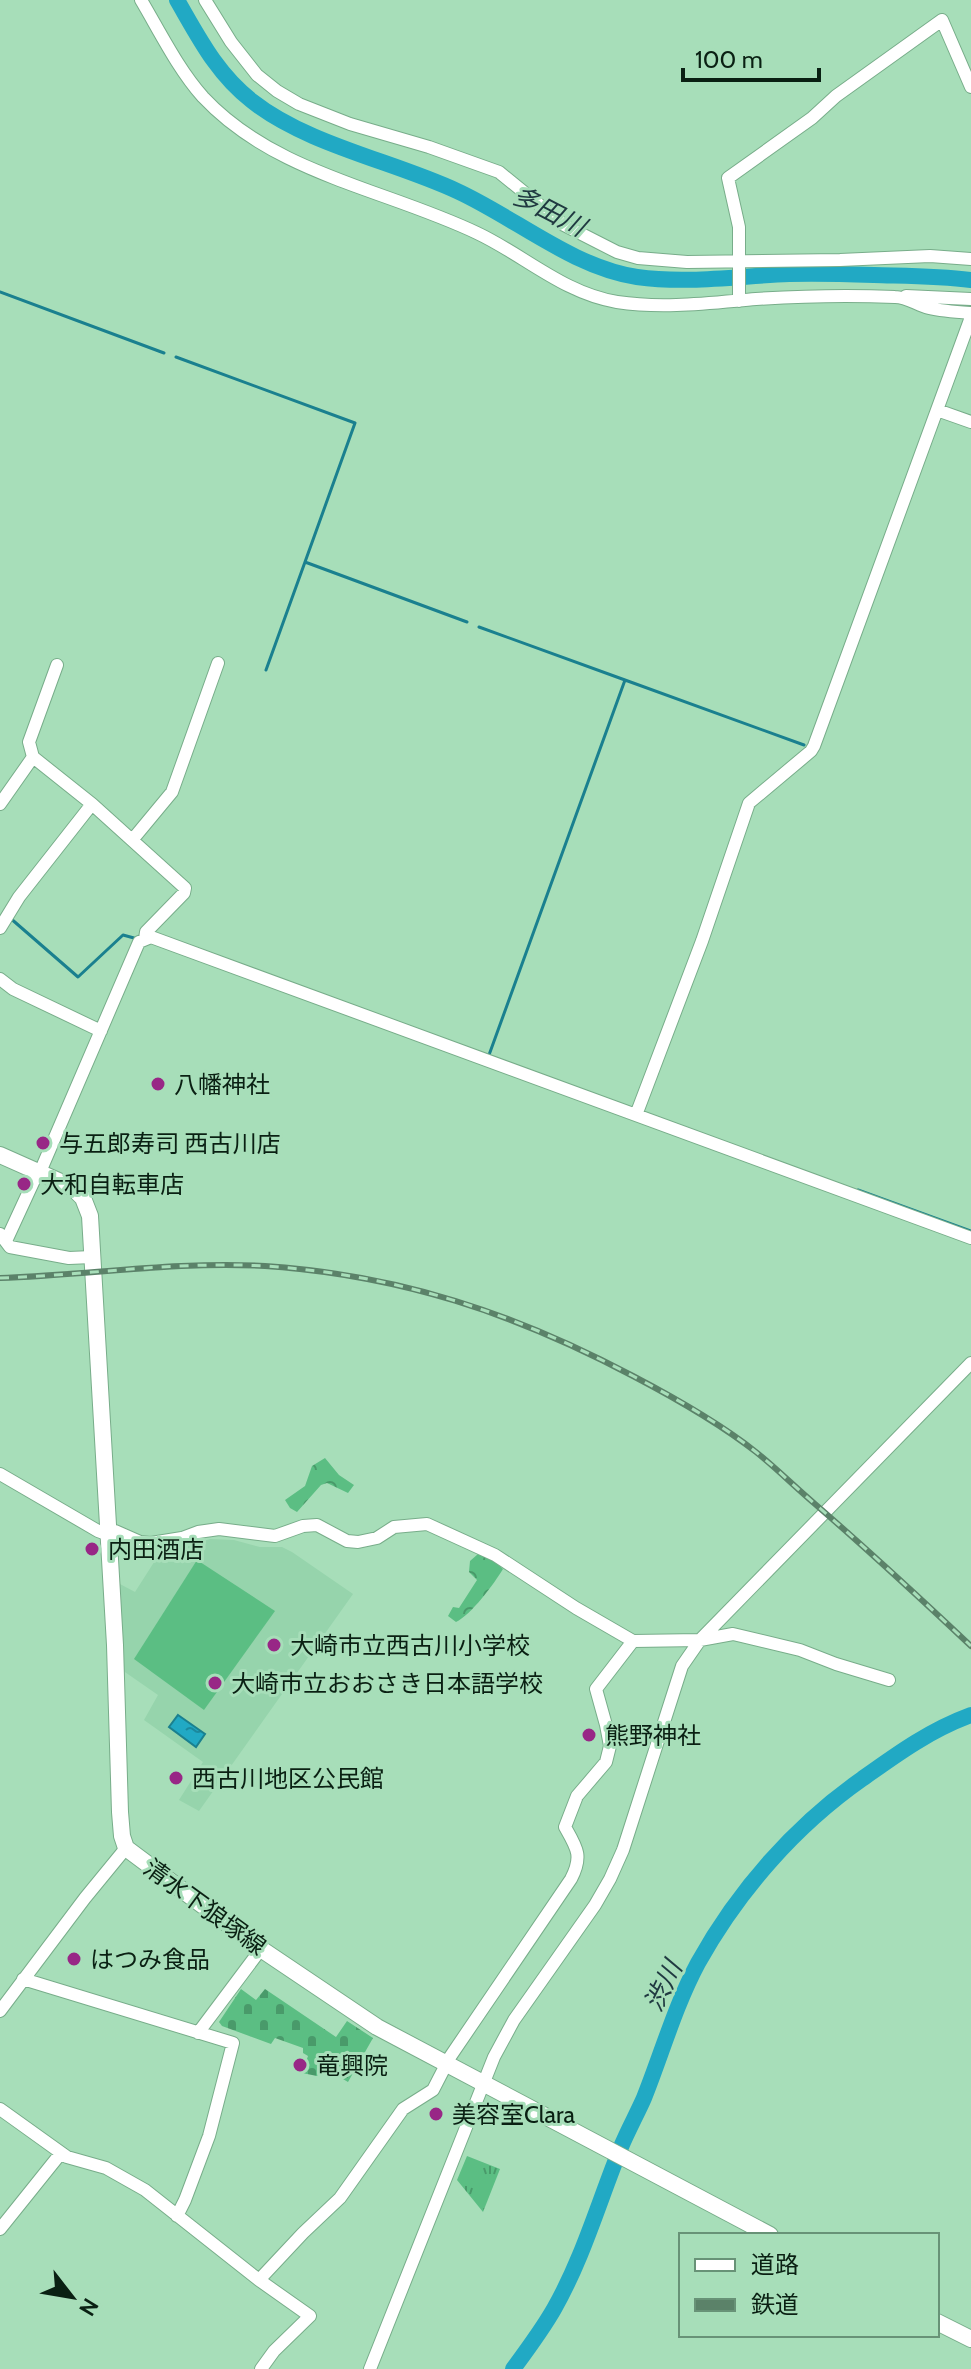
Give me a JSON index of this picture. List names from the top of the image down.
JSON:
{
  "streets": {
    "main road": ["清水下狼塚線"]
  },
  "water": ["多田川", "渋川"],
  "places": [
    "八幡神社",
    "与五郎寿司 西古川店",
    "大和自転車店",
    "内田酒店",
    "大崎市立西古川小学校",
    "大崎市立おおさき日本語学校",
    "熊野神社",
    "西古川地区公民館",
    "はつみ食品",
    "竜興院",
    "美容室Clara"
  ],
  "legend": ["道路", "鉄道"],
  "scale_bar": "100 m",
  "north": "bottom right"
}
